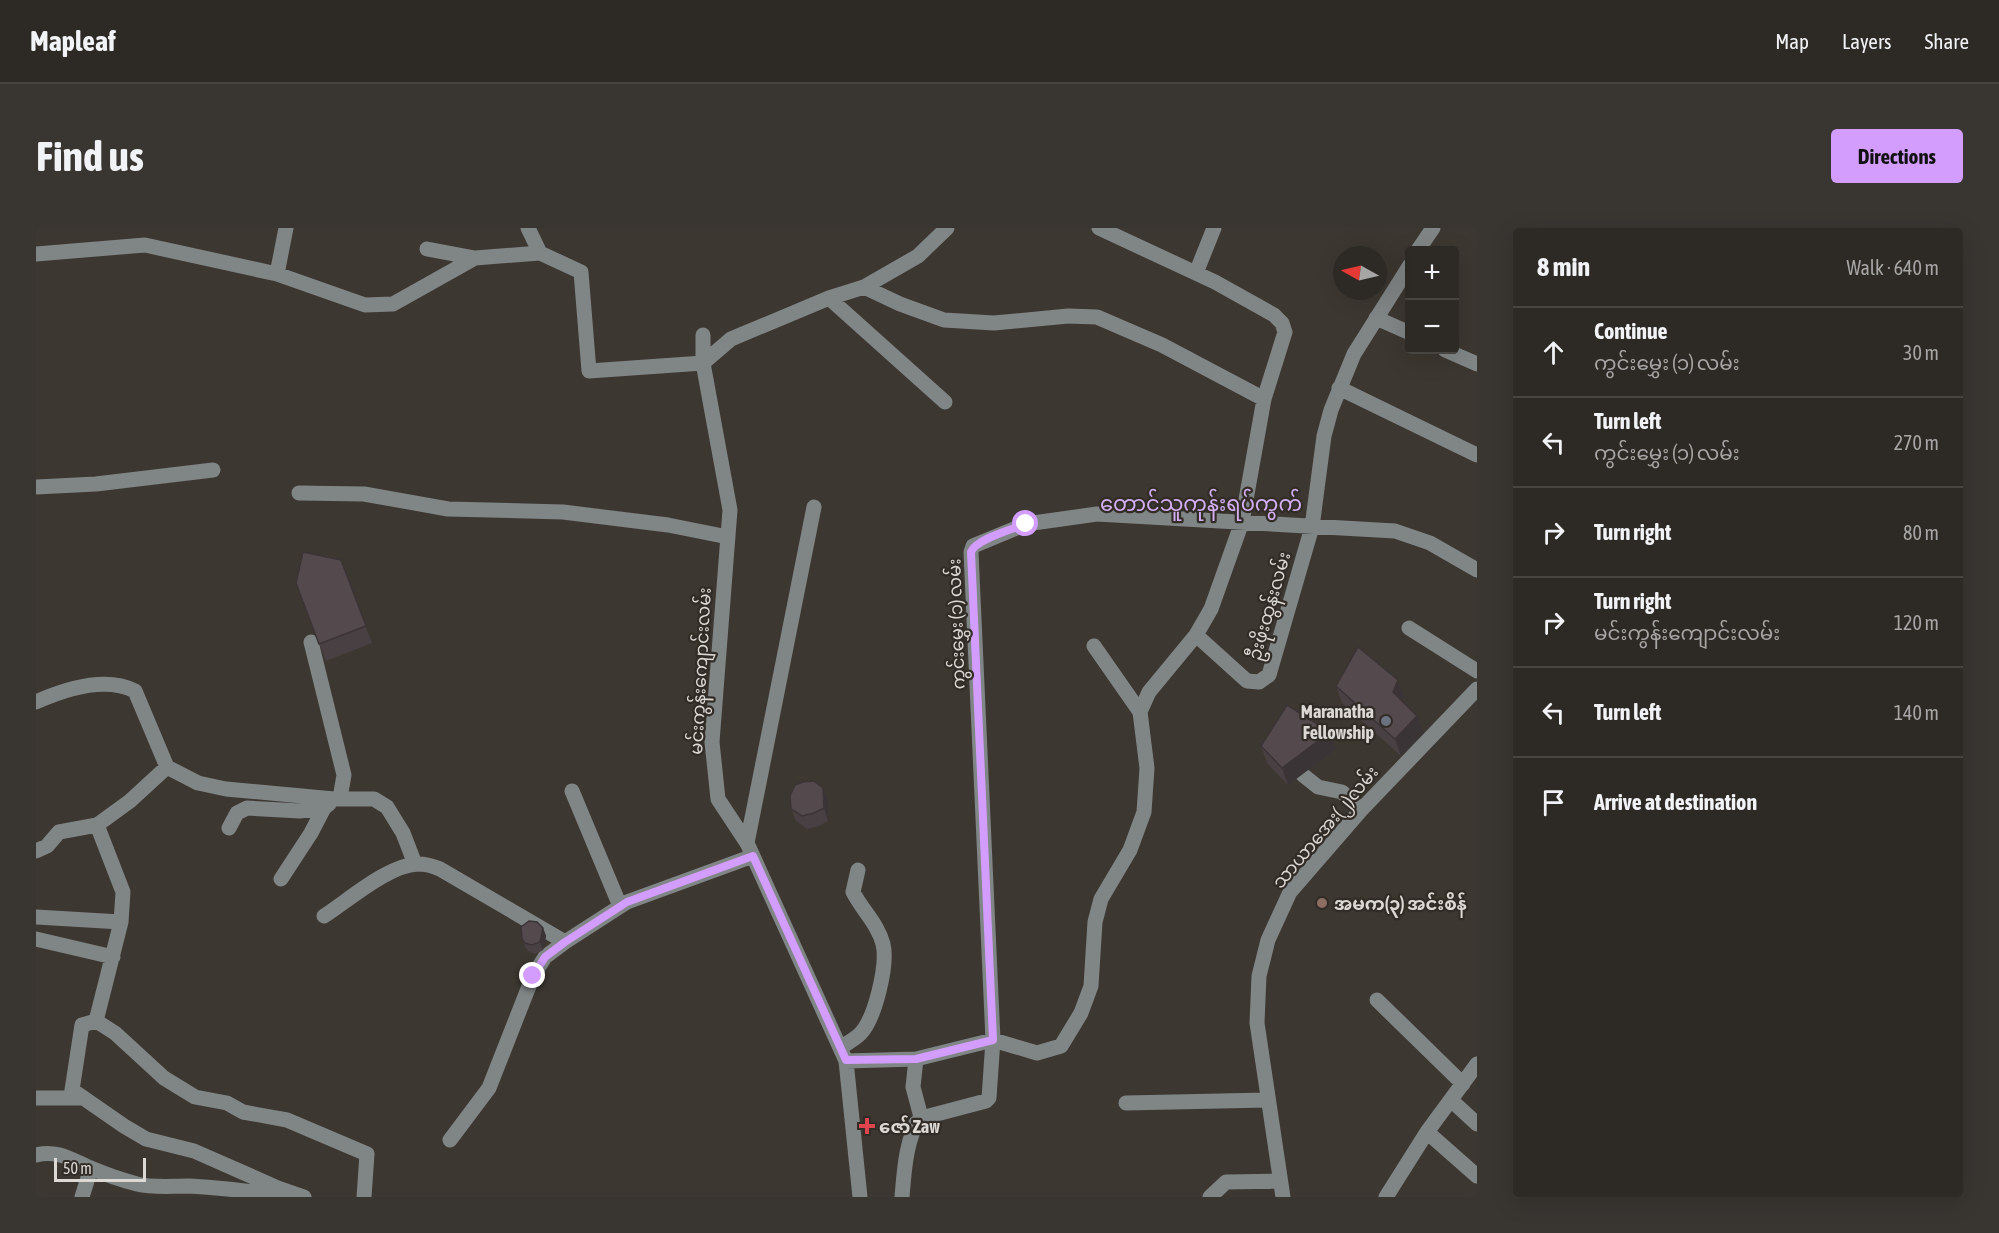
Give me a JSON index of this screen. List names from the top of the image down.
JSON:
{
  "streets": {
    "street": [
      "ဦးဖိုးထွန်းလမ်း",
      "ကွင်းမွှေး (၁) လမ်း",
      "မင်းကွန်းကျောင်းလမ်း",
      "သာယာအေး(၂)လမ်း"
    ]
  },
  "crossings": [
    ["ဦးဖိုးထွန်းလမ်း", "ကွင်းမွှေး (၁) လမ်း"]
  ],
  "districts": ["တောင်သူကုန်းရပ်ကွက်"],
  "places": {
    "other": ["Maranatha Fellowship", "အမက(၃) အင်းစိန်"],
    "health": ["ဇော် Zaw"]
  },
  "scale_bar": "50 m",
  "north": "left",
  "page": {
    "header": "Mapleaf",
    "nav": ["Map", "Layers", "Share"],
    "buttons": "Directions",
    "title": "Find us",
    "heading": ["8 min", "Walk · 640 m"],
    "map_buttons": ["+", "−"],
    "list": [
      ["Continue", "ကွင်းမွှေး (၁) လမ်း", "30 m"],
      ["Turn left", "ကွင်းမွှေး (၁) လမ်း", "270 m"],
      ["Turn right", "80 m"],
      ["Turn right", "မင်းကွန်းကျောင်းလမ်း", "120 m"],
      ["Turn left", "140 m"],
      "Arrive at destination"
    ],
    "scale": "50 m"
  }
}
